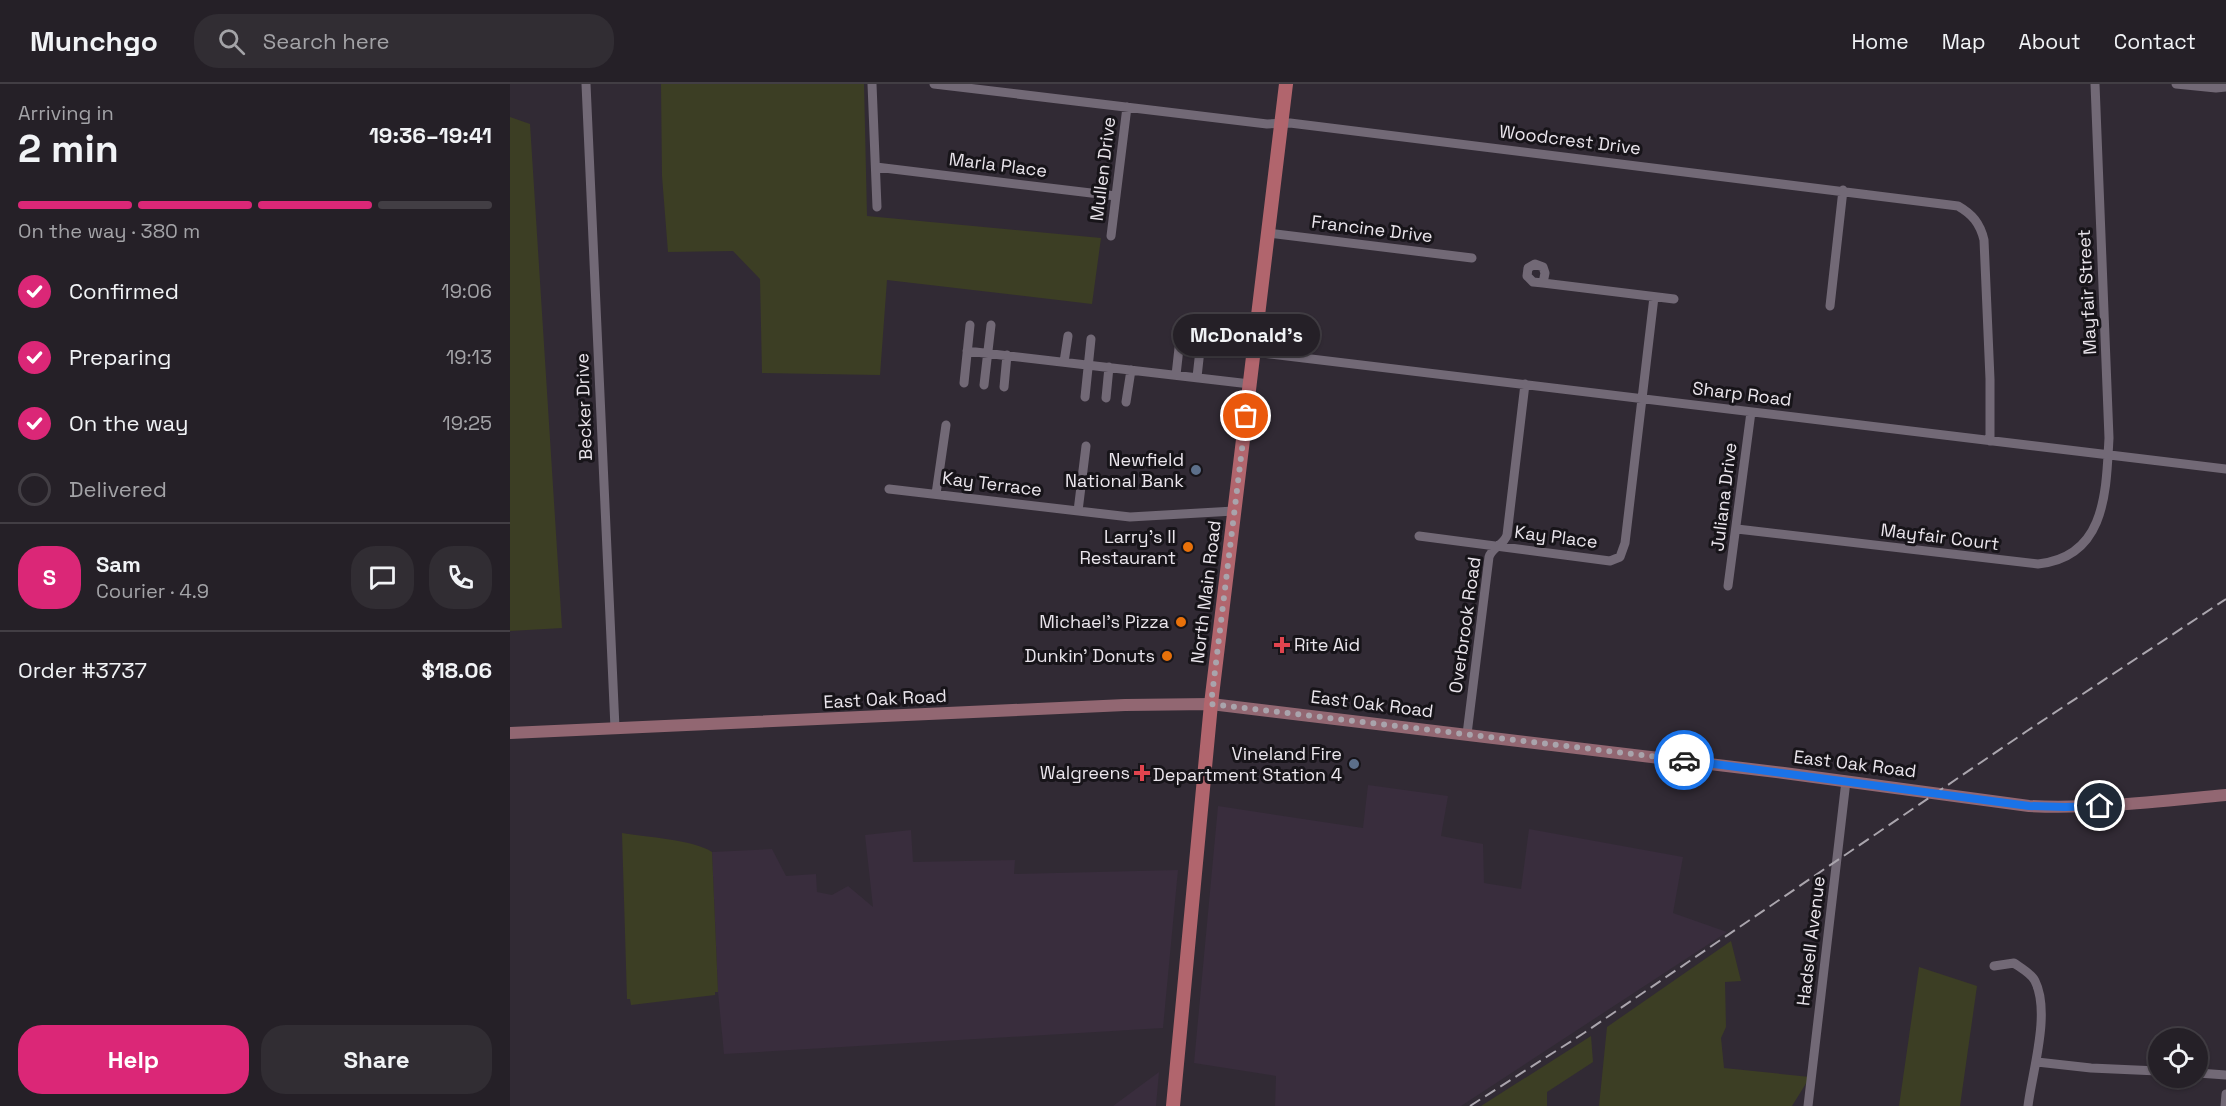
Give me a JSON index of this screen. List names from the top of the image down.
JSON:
{
  "streets": {
    "main road": ["North Main Road"],
    "street": [
      "Woodcrest Drive",
      "Marla Place",
      "Mullen Drive",
      "Francine Drive",
      "Mayfair Street",
      "Sharp Road",
      "Becker Drive",
      "Kay Terrace",
      "Juliana Drive",
      "Kay Place",
      "Mayfair Court",
      "Overbrook Road",
      "East Oak Road",
      "Hadsell Avenue"
    ]
  },
  "crossings": [
    ["Woodcrest Drive", "Mullen Drive"],
    ["Woodcrest Drive", "Sharp Road"],
    ["Woodcrest Drive", "North Main Road"],
    ["Marla Place", "Mullen Drive"],
    ["Francine Drive", "North Main Road"],
    ["Mayfair Street", "Sharp Road"],
    ["Mayfair Street", "Mayfair Court"],
    ["Sharp Road", "Juliana Drive"],
    ["Sharp Road", "Kay Place"],
    ["Sharp Road", "North Main Road"],
    ["Sharp Road", "Overbrook Road"],
    ["Becker Drive", "East Oak Road"],
    ["Kay Terrace", "North Main Road"],
    ["Juliana Drive", "Mayfair Court"],
    ["Kay Place", "Overbrook Road"],
    ["North Main Road", "East Oak Road"],
    ["Overbrook Road", "East Oak Road"],
    ["East Oak Road", "Hadsell Avenue"]
  ],
  "places": {
    "other": [
      "McDonald's",
      "Newfield National Bank",
      "Larry’s II Restaurant",
      "Michael’s Pizza",
      "Dunkin' Donuts",
      "Vineland Fire Department Station 4"
    ],
    "health": ["Rite Aid", "Walgreens"]
  },
  "page": {
    "header": "Munchgo",
    "search": "Search here",
    "nav": [
      "Home",
      "Map",
      "About",
      "Contact"
    ],
    "heading": ["2 min", "Arriving in", "19:36–19:41"],
    "panel": [
      "Sam",
      "Courier · 4.9",
      "Order #3737",
      "$18.06"
    ],
    "bar": "On the way · 380 m",
    "list": [
      ["Confirmed", "19:06"],
      ["Preparing", "19:13"],
      ["On the way", "19:25"],
      "Delivered"
    ],
    "bubble": "McDonald's",
    "round": "S",
    "buttons": ["Help", "Share"]
  }
}
